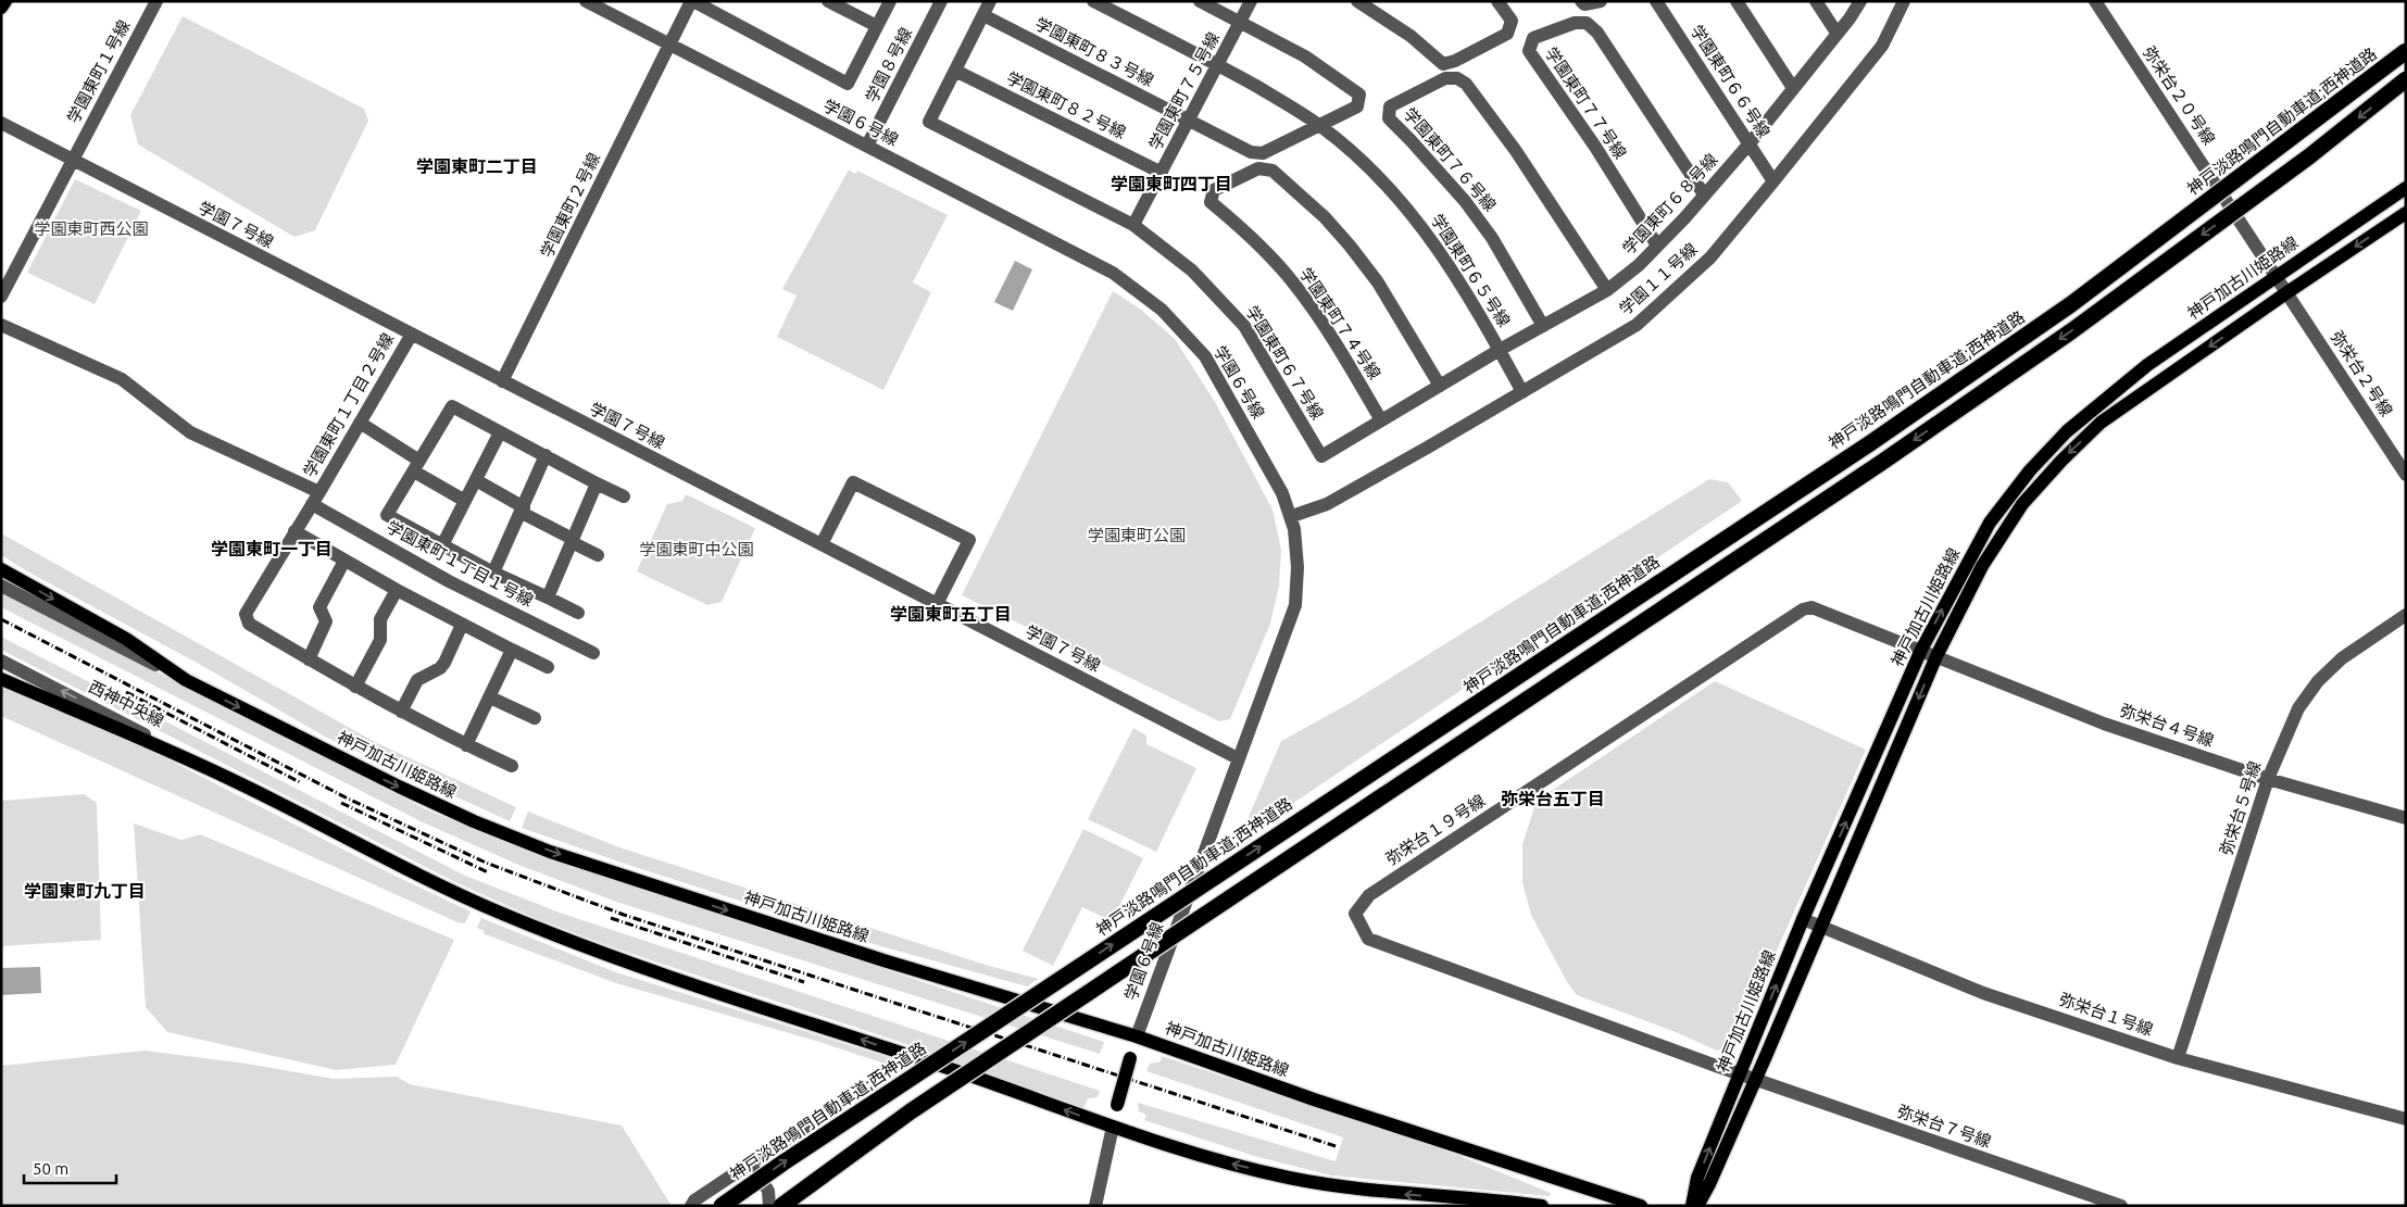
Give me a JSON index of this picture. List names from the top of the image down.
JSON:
{
  "streets": {
    "highway": ["神戸淡路鳴門自動車道;西神道路"],
    "main road": ["神戸加古川姫路線"],
    "street": [
      "学園東町８３号線",
      "学園８号線",
      "学園東町１号線",
      "学園東町６６号線",
      "学園東町７５号線",
      "弥栄台２０号線",
      "学園東町７７号線",
      "学園東町８２号線",
      "学園６号線",
      "学園東町７６号線",
      "学園東町６８号線",
      "学園東町２号線",
      "学園７号線",
      "学園東町６５号線",
      "学園１１号線",
      "学園東町７４号線",
      "学園東町６７号線",
      "弥栄台２号線",
      "学園東町１丁目２号線",
      "学園東町１丁目１号線",
      "西神中央線",
      "弥栄台４号線",
      "弥栄台５号線",
      "弥栄台１９号線",
      "弥栄台１号線",
      "弥栄台７号線"
    ]
  },
  "crossings": [
    ["学園東町８３号線", "学園東町７５号線"],
    ["学園東町８３号線", "学園東町６５号線"],
    ["学園東町８３号線", "学園東町６７号線"],
    ["学園８号線", "学園６号線"],
    ["学園東町１号線", "学園７号線"],
    ["学園東町６６号線", "学園東町６８号線"],
    ["学園東町６６号線", "学園１１号線"],
    ["学園東町７５号線", "学園東町８２号線"],
    ["学園東町７５号線", "学園東町６５号線"],
    ["学園東町７５号線", "学園東町６７号線"],
    ["弥栄台２０号線", "神戸加古川姫路線"],
    ["弥栄台２０号線", "弥栄台２号線"],
    ["学園東町７７号線", "学園東町６８号線"],
    ["学園東町８２号線", "学園東町６７号線"],
    ["学園６号線", "学園東町２号線"],
    ["学園６号線", "学園７号線"],
    ["学園６号線", "神戸加古川姫路線"],
    ["学園６号線", "学園１１号線"],
    ["学園東町７６号線", "学園東町６８号線"],
    ["学園東町６８号線", "学園東町６５号線"],
    ["学園東町６８号線", "学園東町６７号線"],
    ["学園東町２号線", "学園７号線"],
    ["学園７号線", "学園東町１丁目２号線"],
    ["学園東町６５号線", "学園１１号線"],
    ["学園東町６５号線", "学園東町６７号線"],
    ["神戸加古川姫路線", "弥栄台２号線"],
    ["神戸加古川姫路線", "弥栄台４号線"],
    ["神戸加古川姫路線", "弥栄台１９号線"],
    ["神戸加古川姫路線", "弥栄台１号線"],
    ["神戸加古川姫路線", "弥栄台７号線"],
    ["学園東町７４号線", "学園東町６７号線"],
    ["弥栄台４号線", "弥栄台５号線"],
    ["弥栄台４号線", "弥栄台１９号線"],
    ["弥栄台５号線", "弥栄台１号線"],
    ["弥栄台１９号線", "弥栄台７号線"]
  ],
  "districts": [
    "学園東町二丁目",
    "学園東町四丁目",
    "学園東町一丁目",
    "学園東町五丁目",
    "弥栄台五丁目",
    "学園東町九丁目"
  ],
  "parks": ["学園東町西公園", "学園東町公園", "学園東町中公園"],
  "scale_bar": "50 m"
}
